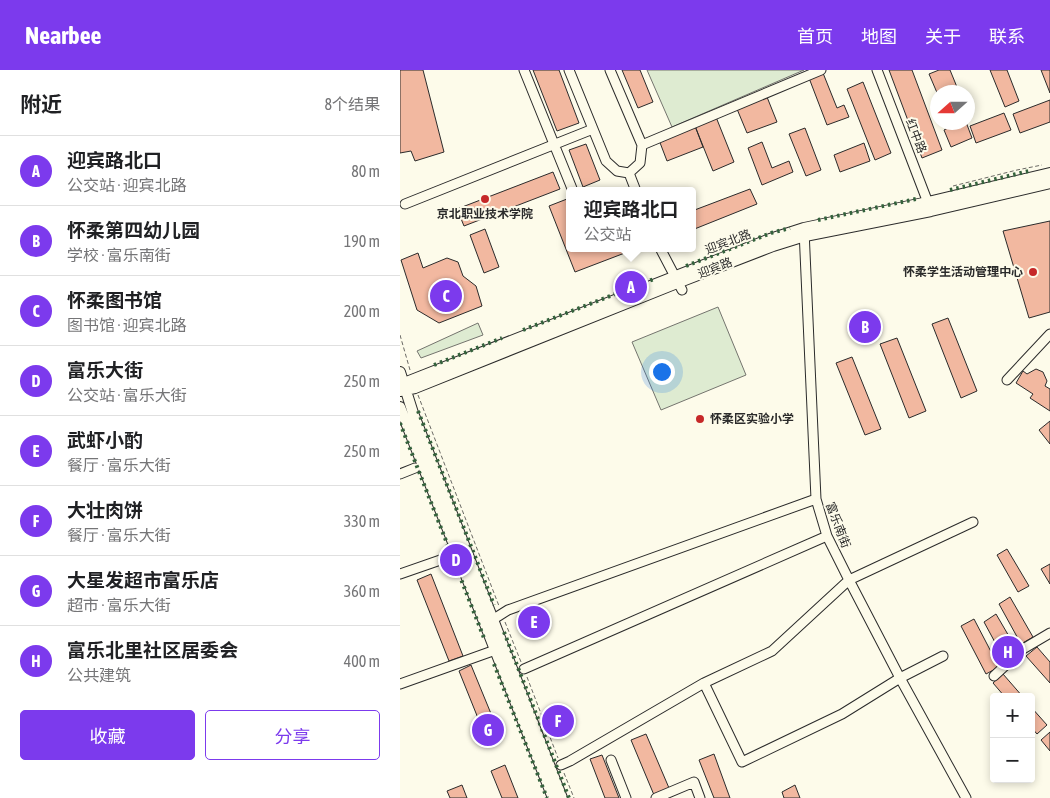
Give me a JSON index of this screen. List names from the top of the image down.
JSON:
{
  "streets": {
    "main road": ["迎宾北路"],
    "street": ["红中路", "富乐南街"]
  },
  "crossings": [
    ["红中路", "迎宾北路"],
    ["迎宾北路", "富乐南街"]
  ],
  "places": ["京北职业技术学院", "怀柔学生活动管理中心", "怀柔区实验小学"],
  "north": "left",
  "page": {
    "header": "Nearbee",
    "nav": [
      "首页",
      "地图",
      "关于",
      "联系"
    ],
    "heading": ["附近", "8个结果"],
    "list": [
      {
        "mark": "A",
        "name": "迎宾路北口",
        "note": "公交站 · 迎宾北路",
        "value": "80 m"
      },
      {
        "mark": "B",
        "name": "怀柔第四幼儿园",
        "note": "学校 · 富乐南街",
        "value": "190 m"
      },
      {
        "mark": "C",
        "name": "怀柔图书馆",
        "note": "图书馆 · 迎宾北路",
        "value": "200 m"
      },
      {
        "mark": "D",
        "name": "富乐大街",
        "note": "公交站 · 富乐大街",
        "value": "250 m"
      },
      {
        "mark": "E",
        "name": "武虾小酌",
        "note": "餐厅 · 富乐大街",
        "value": "250 m"
      },
      {
        "mark": "F",
        "name": "大壮肉饼",
        "note": "餐厅 · 富乐大街",
        "value": "330 m"
      },
      {
        "mark": "G",
        "name": "大星发超市富乐店",
        "note": "超市 · 富乐大街",
        "value": "360 m"
      },
      {
        "mark": "H",
        "name": "富乐北里社区居委会",
        "note": "公共建筑",
        "value": "400 m"
      }
    ],
    "popup": ["迎宾路北口", "公交站"],
    "pins": [
      "A",
      "C",
      "B",
      "D",
      "E",
      "H",
      "F",
      "G"
    ],
    "map_buttons": ["+", "−"],
    "buttons": ["收藏", "分享"]
  }
}
